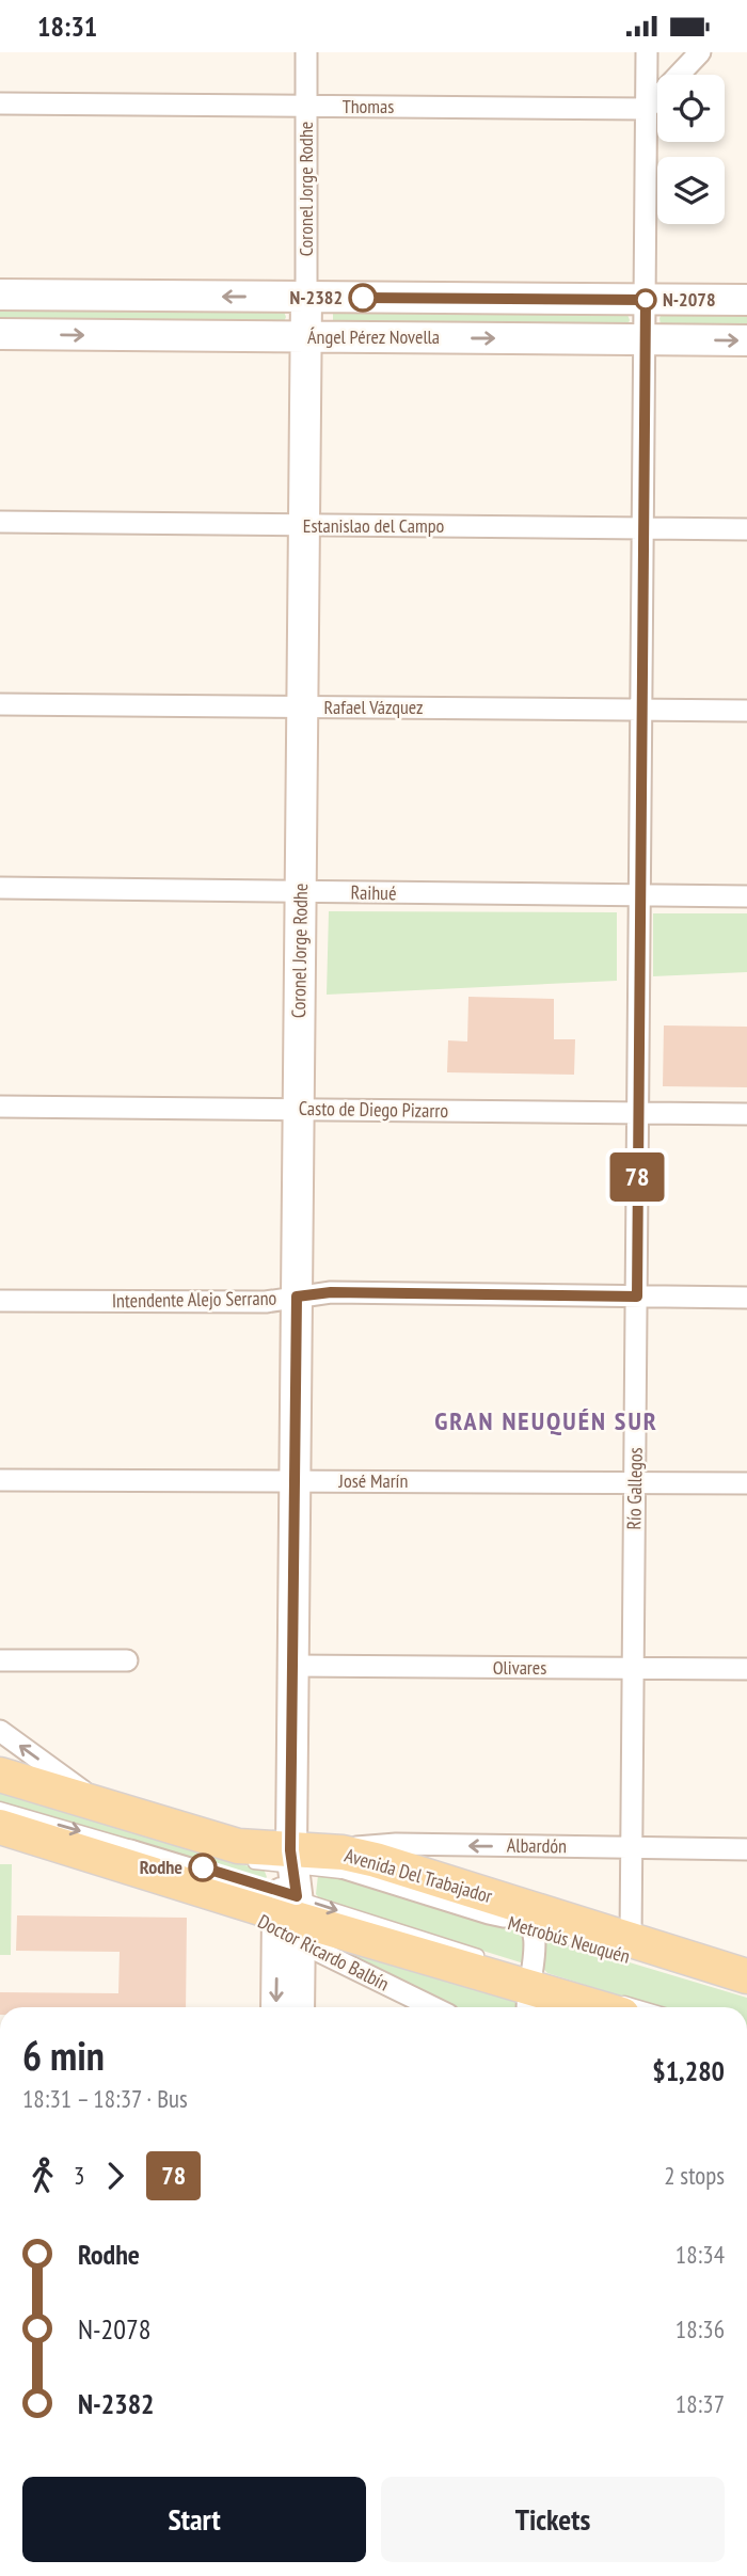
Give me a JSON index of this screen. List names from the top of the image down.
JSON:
{
  "streets": {
    "main road": ["Coronel Jorge Rodhe", "Ángel Pérez Novella", "Avenida Del Trabajador"],
    "street": [
      "Thomas",
      "Estanislao del Campo",
      "Rafael Vázquez",
      "Raihué",
      "Casto de Diego Pizarro",
      "Intendente Alejo Serrano",
      "José Marín",
      "Río Gallegos",
      "Olivares",
      "Albardón",
      "Doctor Ricardo Balbín"
    ],
    "lane": ["Metrobús Neuquén"]
  },
  "crossings": [
    ["Thomas", "Coronel Jorge Rodhe"],
    ["Thomas", "Río Gallegos"],
    ["Coronel Jorge Rodhe", "Ángel Pérez Novella"],
    ["Coronel Jorge Rodhe", "Estanislao del Campo"],
    ["Coronel Jorge Rodhe", "Rafael Vázquez"],
    ["Coronel Jorge Rodhe", "Raihué"],
    ["Coronel Jorge Rodhe", "Casto de Diego Pizarro"],
    ["Coronel Jorge Rodhe", "Intendente Alejo Serrano"],
    ["Coronel Jorge Rodhe", "José Marín"],
    ["Coronel Jorge Rodhe", "Olivares"],
    ["Coronel Jorge Rodhe", "Avenida Del Trabajador"],
    ["Coronel Jorge Rodhe", "Metrobús Neuquén"],
    ["Coronel Jorge Rodhe", "Doctor Ricardo Balbín"],
    ["Ángel Pérez Novella", "Río Gallegos"],
    ["Estanislao del Campo", "Río Gallegos"],
    ["Rafael Vázquez", "Río Gallegos"],
    ["Raihué", "Río Gallegos"],
    ["Casto de Diego Pizarro", "Río Gallegos"],
    ["Intendente Alejo Serrano", "Río Gallegos"],
    ["José Marín", "Río Gallegos"],
    ["Río Gallegos", "Olivares"],
    ["Río Gallegos", "Albardón"],
    ["Río Gallegos", "Avenida Del Trabajador"],
    ["Río Gallegos", "Metrobús Neuquén"],
    ["Albardón", "Avenida Del Trabajador"],
    ["Avenida Del Trabajador", "Metrobús Neuquén"],
    ["Avenida Del Trabajador", "Doctor Ricardo Balbín"],
    ["Metrobús Neuquén", "Doctor Ricardo Balbín"]
  ],
  "one_way": ["Albardón"],
  "districts": ["GRAN NEUQUÉN SUR"],
  "places": ["N-2382", "N-2078", "Rodhe"],
  "lines": ["bus line 78"],
  "page": {
    "status": "18:31",
    "on_map": "78",
    "heading": ["6 min", "18:31 – 18:37 · Bus", "$1,280"],
    "legs": ["3", "78", "2 stops"],
    "list": [
      {
        "name": "Rodhe",
        "value": "18:34"
      },
      {
        "name": "N-2078",
        "value": "18:36"
      },
      {
        "name": "N-2382",
        "value": "18:37"
      }
    ],
    "buttons": ["Start", "Tickets"]
  }
}
